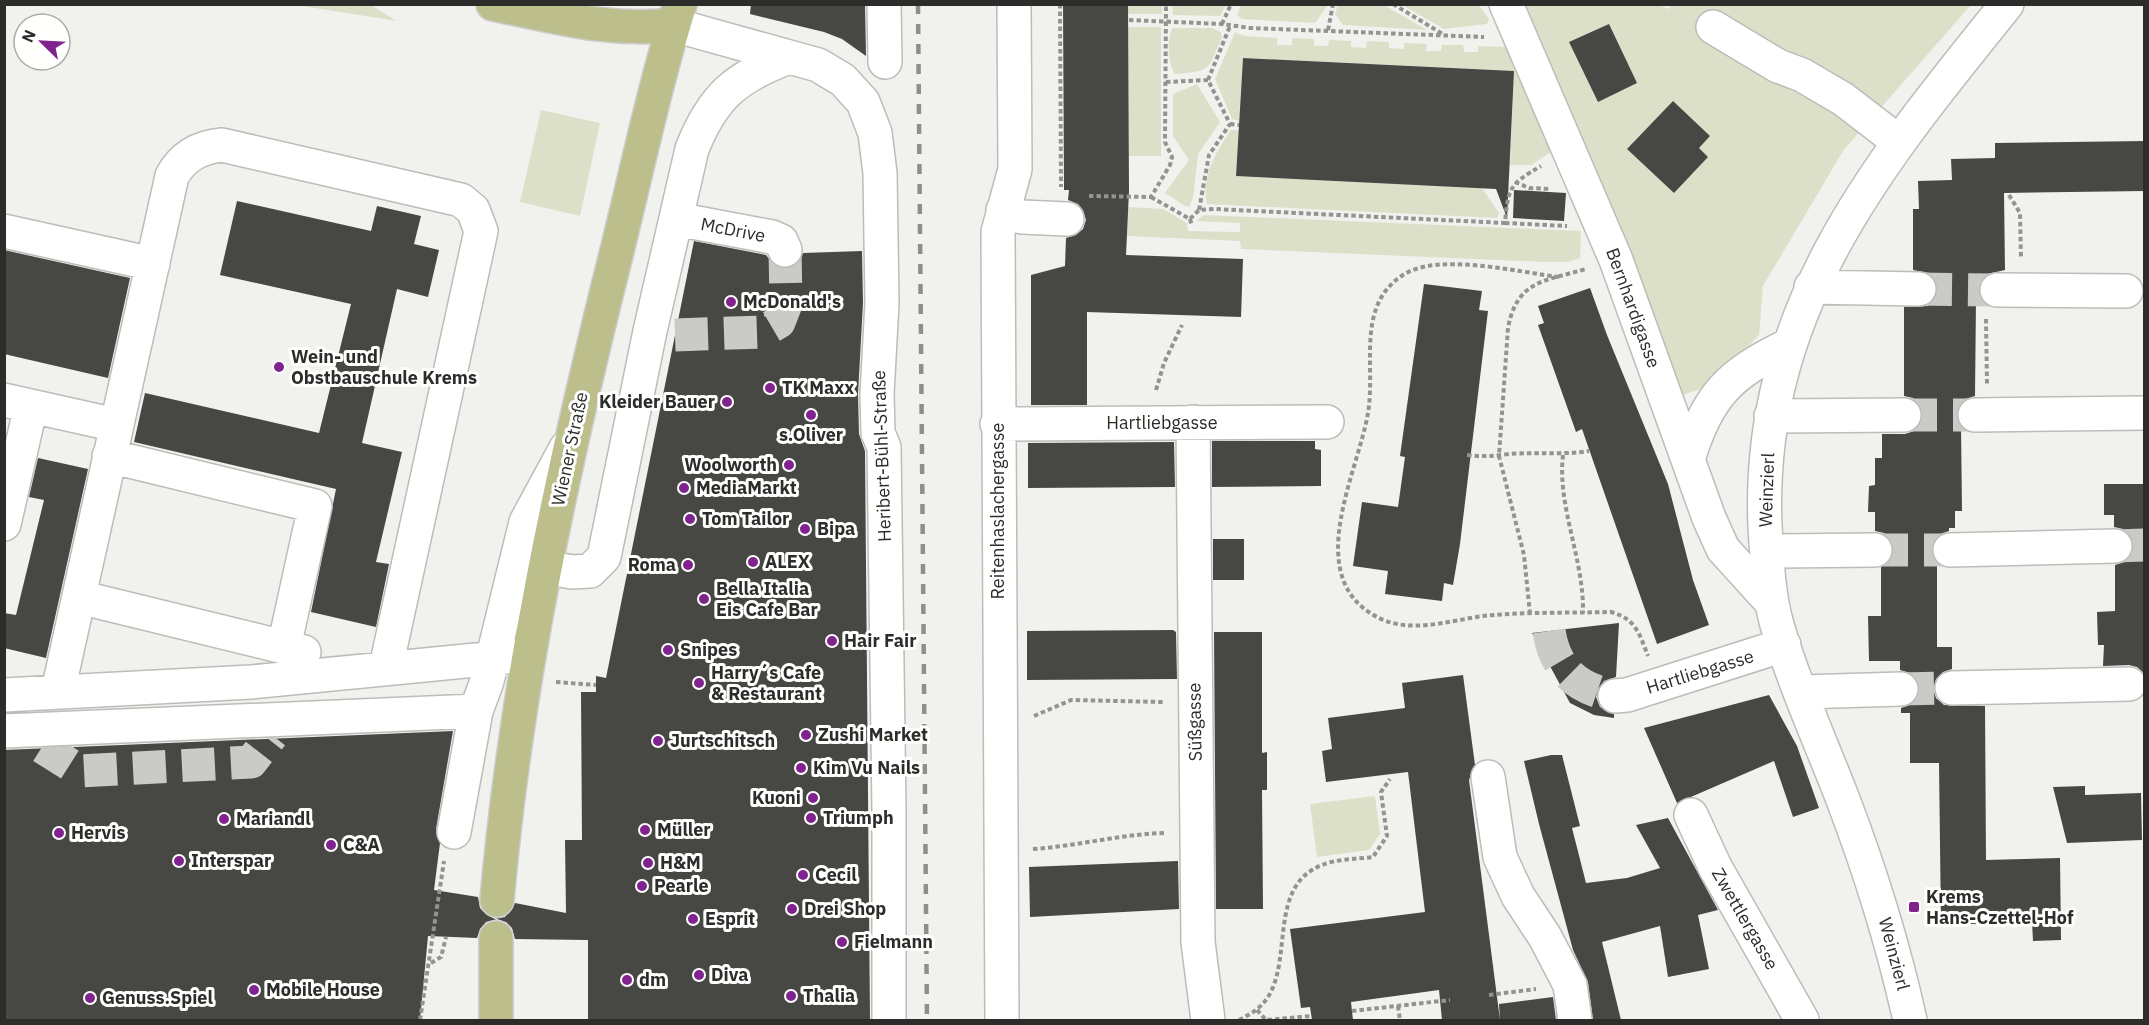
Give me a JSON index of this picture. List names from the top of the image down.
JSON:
{
  "streets": {
    "main road": ["Wiener Straße"],
    "street": [
      "McDrive",
      "Bernhardigasse",
      "Hartliebgasse",
      "Heribert-Bühl-Straße",
      "Weinzierl",
      "Reitenhaslachergasse",
      "Süßgasse",
      "Zwettlergasse"
    ]
  },
  "crossings": [
    ["Bernhardigasse", "Weinzierl"],
    ["Hartliebgasse", "Weinzierl"],
    ["Hartliebgasse", "Reitenhaslachergasse"],
    ["Hartliebgasse", "Süßgasse"],
    ["Wiener Straße", "Heribert-Bühl-Straße"]
  ],
  "places": {
    "other": [
      "McDonald's",
      "Wein- und Obstbauschule Krems",
      "TK Maxx",
      "Kleider Bauer",
      "s.Oliver",
      "Woolworth",
      "MediaMarkt",
      "Tom Tailor",
      "Bipa",
      "ALEX",
      "Roma",
      "Bella Italia Eis Cafe Bar",
      "Hair Fair",
      "Snipes",
      "Harry´s Cafe & Restaurant",
      "Zushi Market",
      "Jurtschitsch",
      "Kim Vu Nails",
      "Kuoni",
      "Triumph",
      "Mariandl",
      "Müller",
      "Hervis",
      "C&A",
      "Interspar",
      "H&M",
      "Cecil",
      "Pearle",
      "Drei Shop",
      "Esprit",
      "Fielmann",
      "Diva",
      "dm",
      "Mobile House",
      "Thalia",
      "Genuss.Spiel"
    ],
    "transit": ["Krems Hans-Czettel-Hof"]
  },
  "north": "top left"
}
